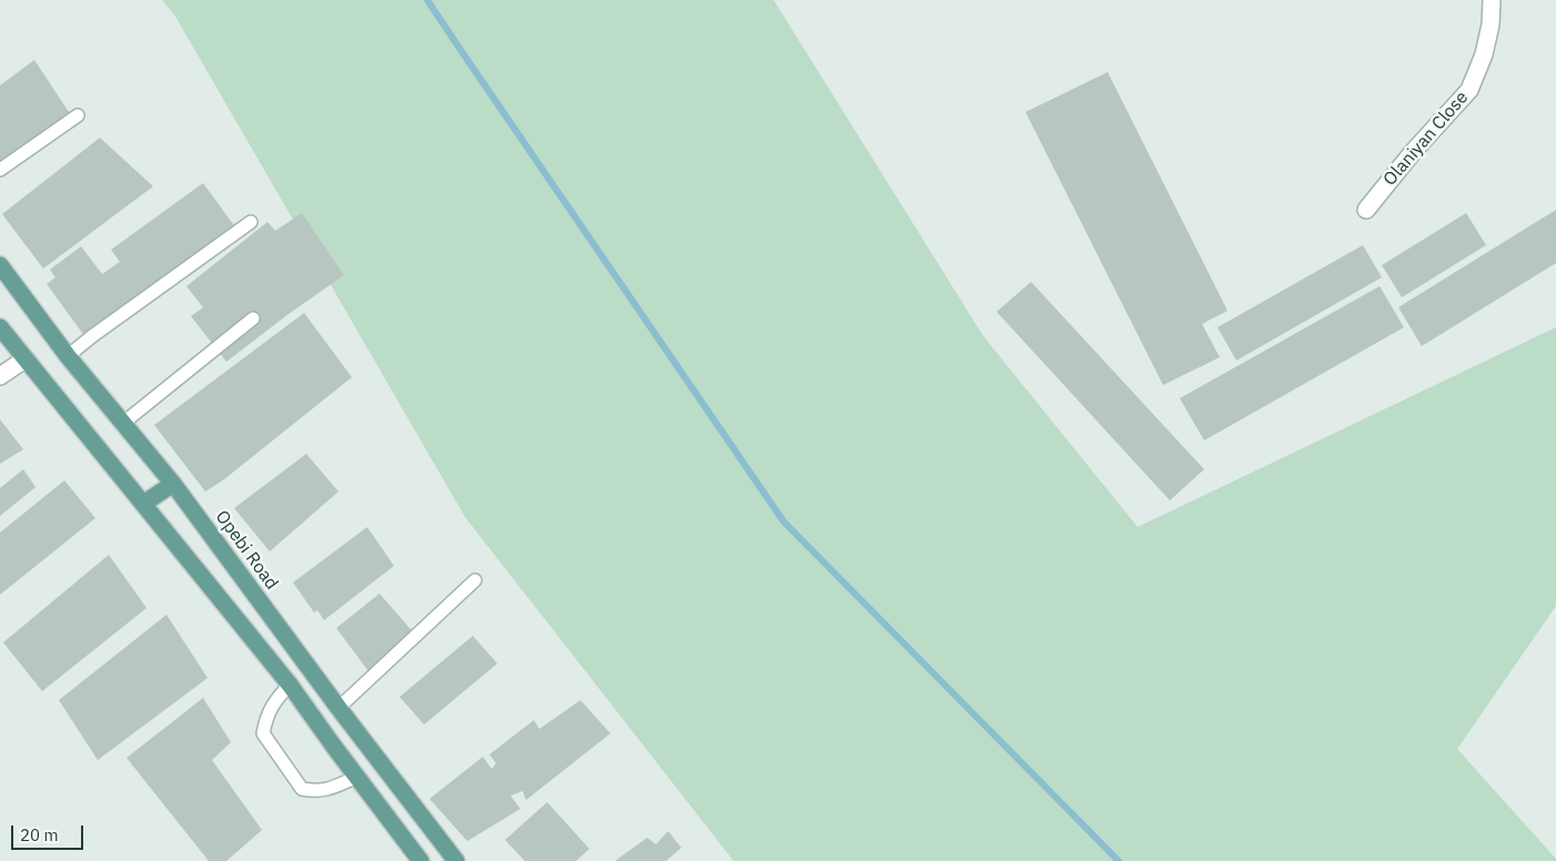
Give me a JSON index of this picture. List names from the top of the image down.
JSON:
{
  "streets": {
    "main road": ["Opebi Road"],
    "street": ["Olaniyan Close"]
  },
  "scale_bar": "20 m"
}
